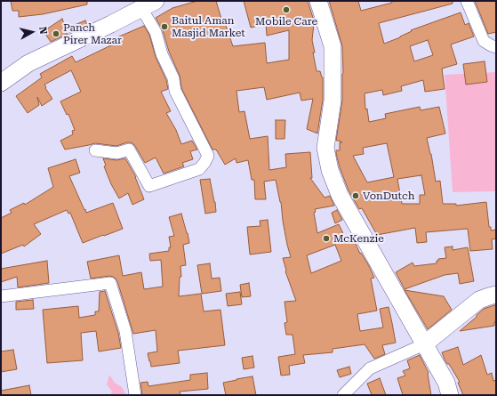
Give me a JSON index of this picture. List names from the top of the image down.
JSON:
{
  "places": [
    "Mobile Care",
    "Baitul Aman Masjid Market",
    "Panch Pirer Mazar",
    "VonDutch",
    "McKenzie"
  ],
  "north": "right"
}
